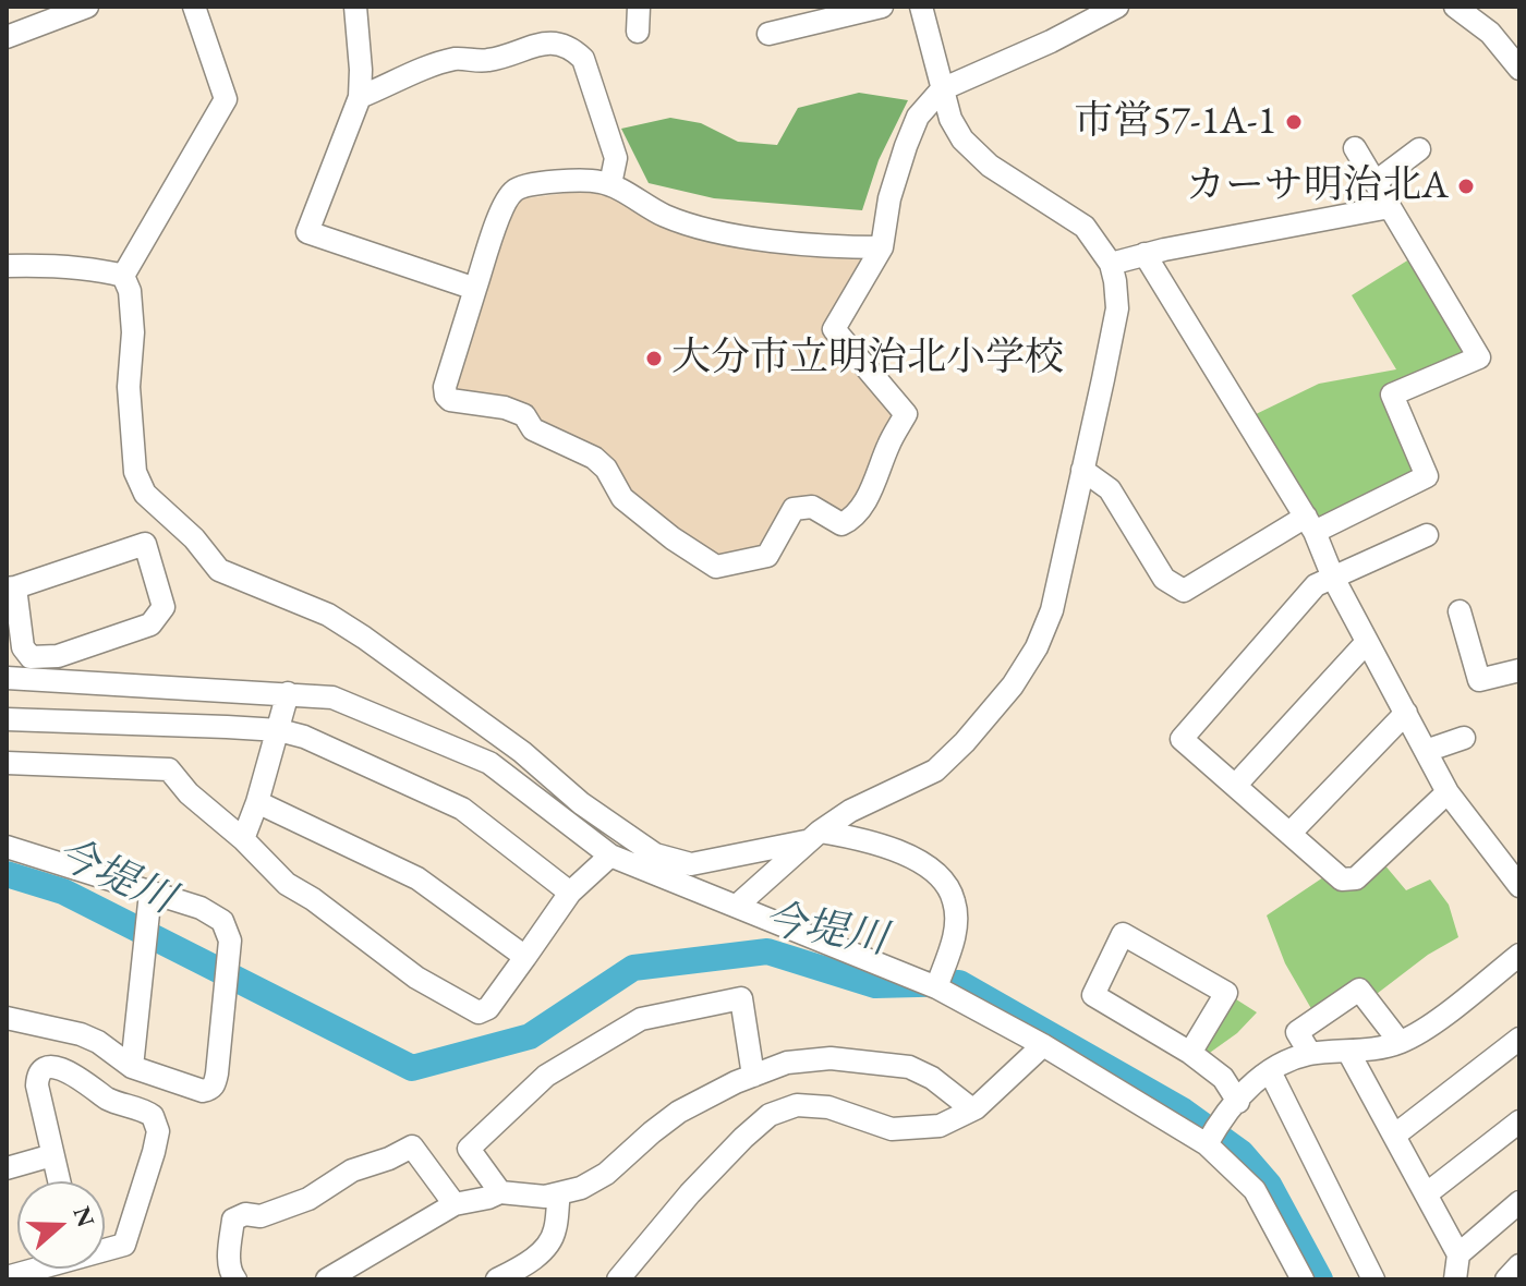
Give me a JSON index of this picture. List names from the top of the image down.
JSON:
{
  "water": ["今堤川"],
  "places": ["市営57-1A-1", "カーサ明治北A", "大分市立明治北小学校"],
  "north": "right"
}
